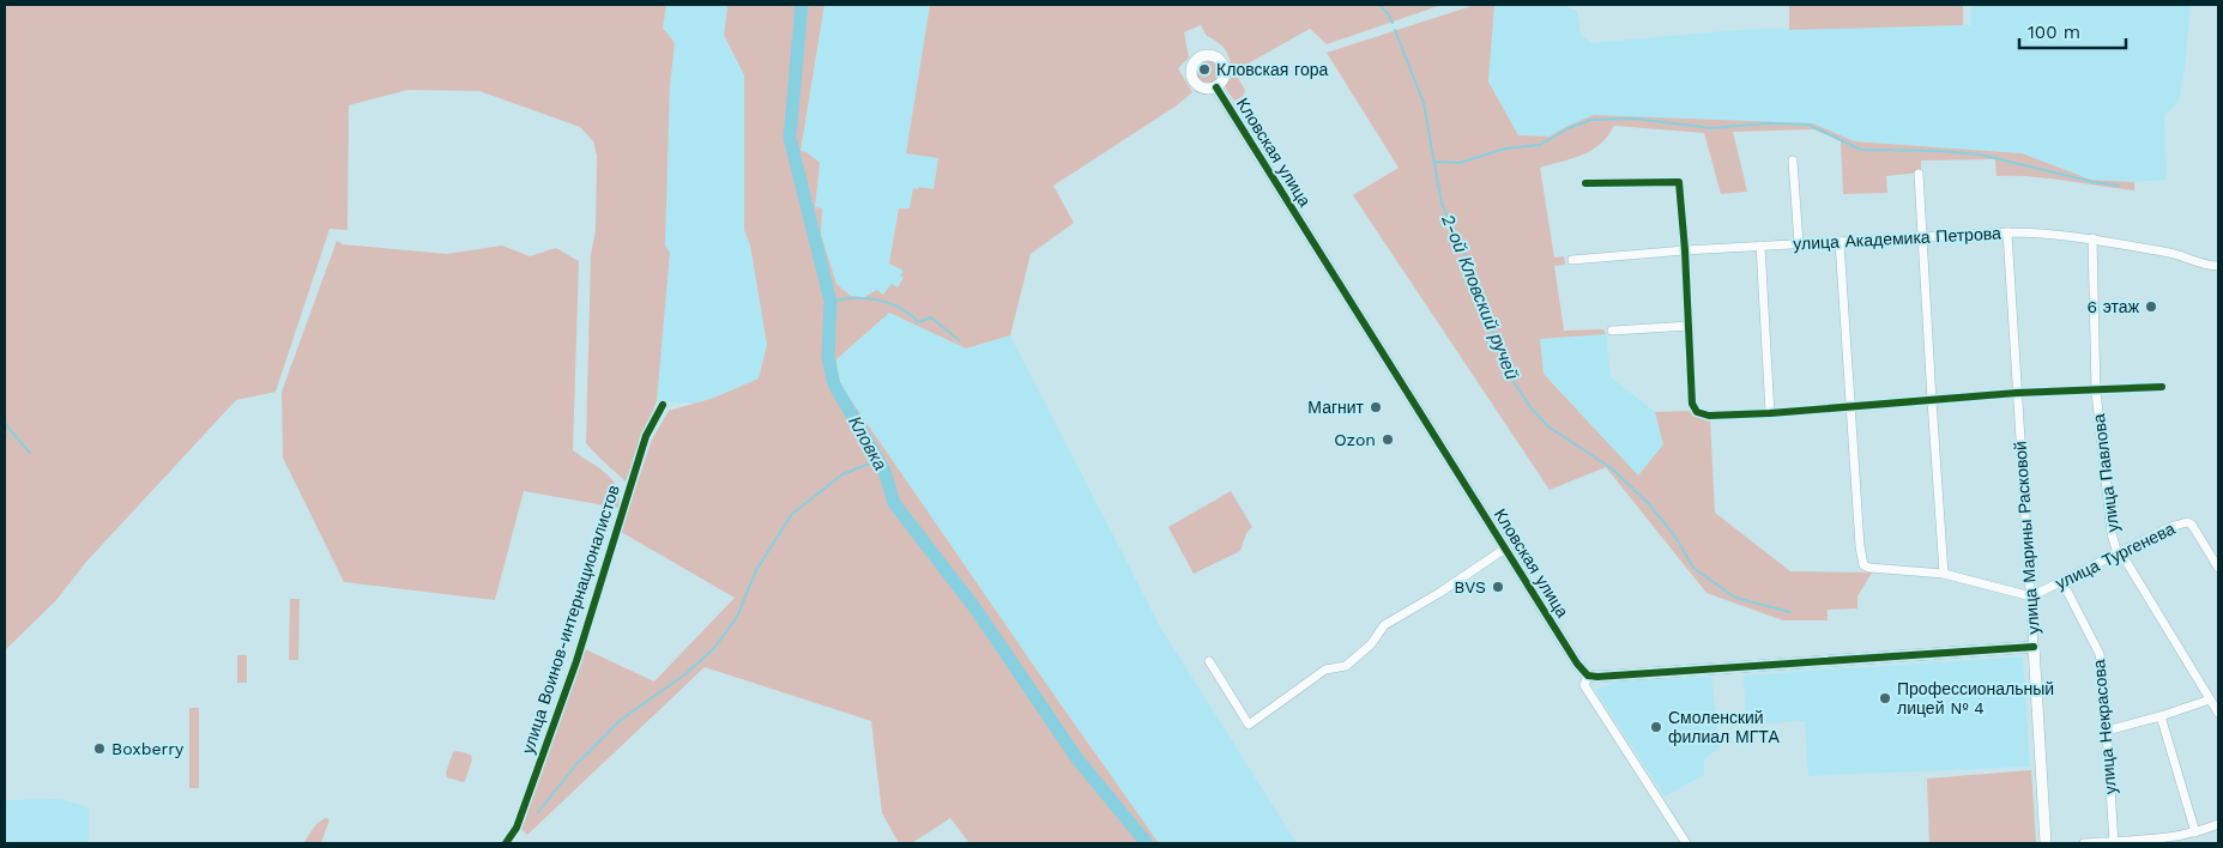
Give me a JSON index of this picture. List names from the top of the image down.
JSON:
{
  "streets": {
    "street": [
      "Кловская улица",
      "улица Академика Петрова",
      "улица Павлова",
      "улица Марины Расковой",
      "улица Тургенева",
      "улица Воинов-интернационалистов",
      "улица Некрасова"
    ]
  },
  "crossings": [
    ["улица Академика Петрова", "улица Павлова"],
    ["улица Академика Петрова", "улица Марины Расковой"],
    ["улица Павлова", "улица Тургенева"],
    ["улица Марины Расковой", "улица Тургенева"],
    ["улица Тургенева", "улица Некрасова"]
  ],
  "water": ["2-ой Кловский ручей", "Кловка"],
  "places": [
    "Кловская гора",
    "6 этаж",
    "Магнит",
    "Ozon",
    "BVS",
    "Профессиональный лицей № 4",
    "Смоленский филиал МГТА",
    "Boxberry"
  ],
  "scale_bar": "100 m"
}
